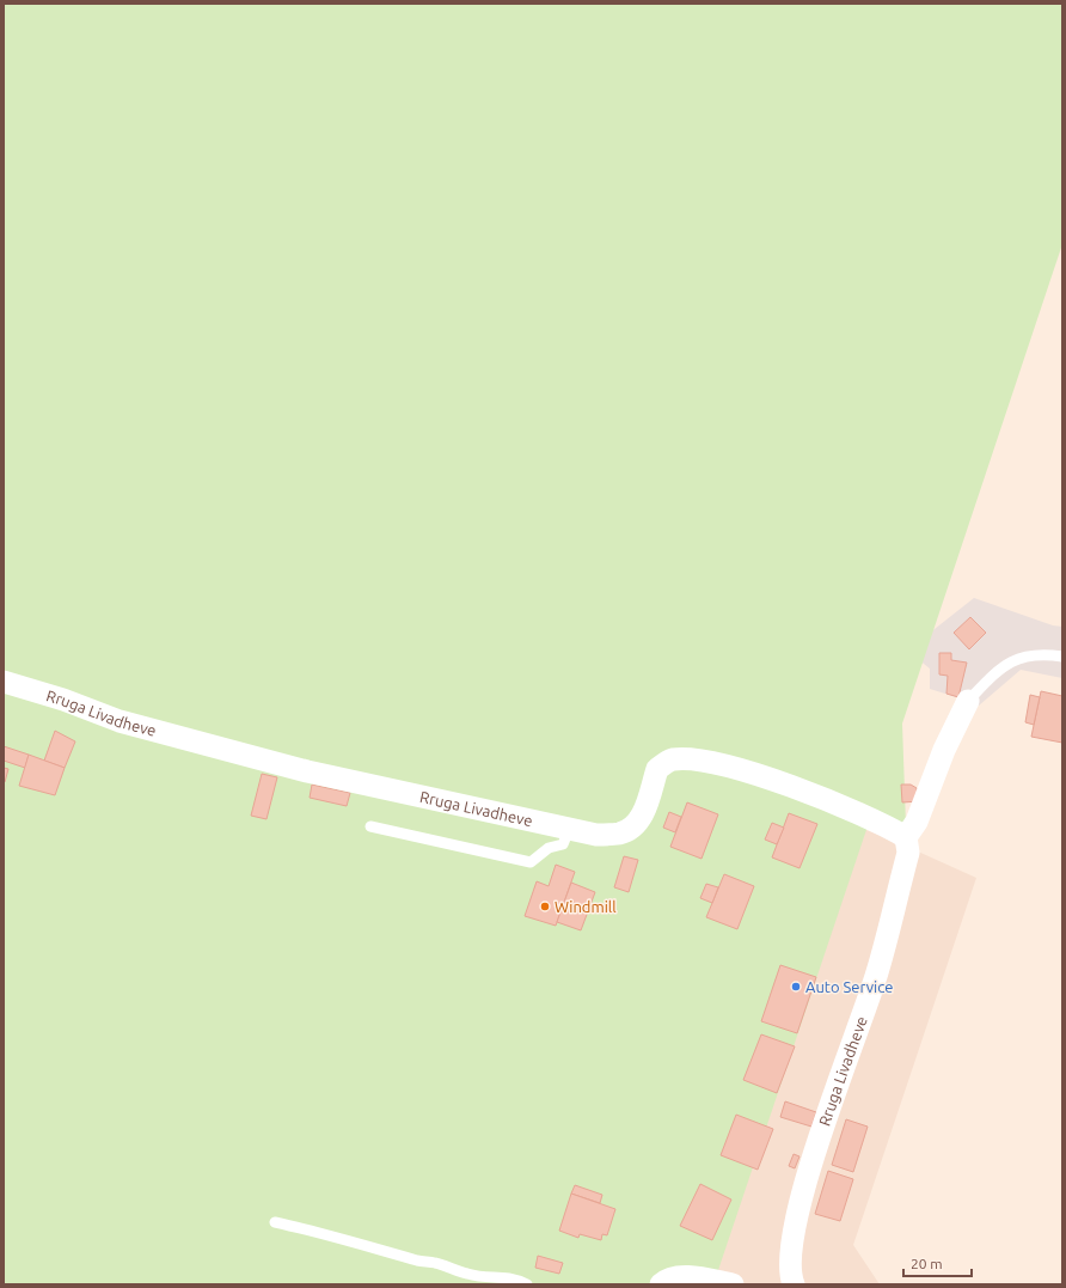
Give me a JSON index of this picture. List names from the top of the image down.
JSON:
{
  "streets": {
    "street": ["Rruga Livadheve"]
  },
  "places": ["Windmill", "Auto Service"],
  "scale_bar": "20 m"
}
